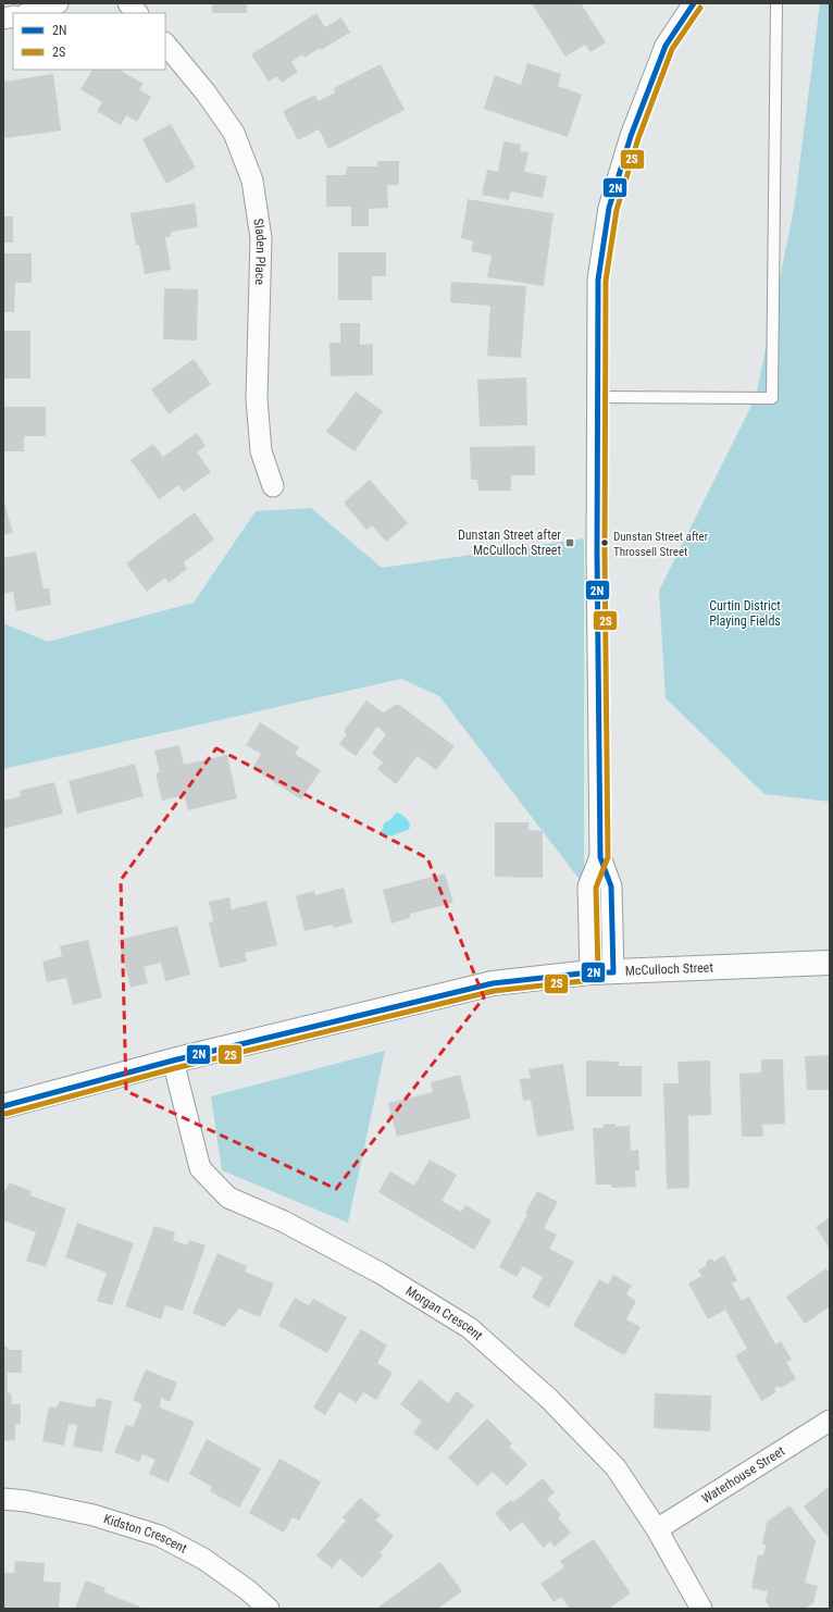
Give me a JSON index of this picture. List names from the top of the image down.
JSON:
{
  "streets": {
    "main road": ["McCulloch Street"],
    "street": [
      "Sladen Place",
      "Morgan Crescent",
      "Waterhouse Street",
      "Kidston Crescent"
    ]
  },
  "crossings": [
    ["McCulloch Street", "Morgan Crescent"],
    ["Morgan Crescent", "Waterhouse Street"]
  ],
  "parks": ["Curtin District Playing Fields"],
  "places": {
    "transit": ["Dunstan Street after McCulloch Street"],
    "other": ["Dunstan Street after Throssell Street"]
  },
  "lines": ["transit line 2N", "transit line 2S"],
  "legend": ["2N", "2S"]
}
